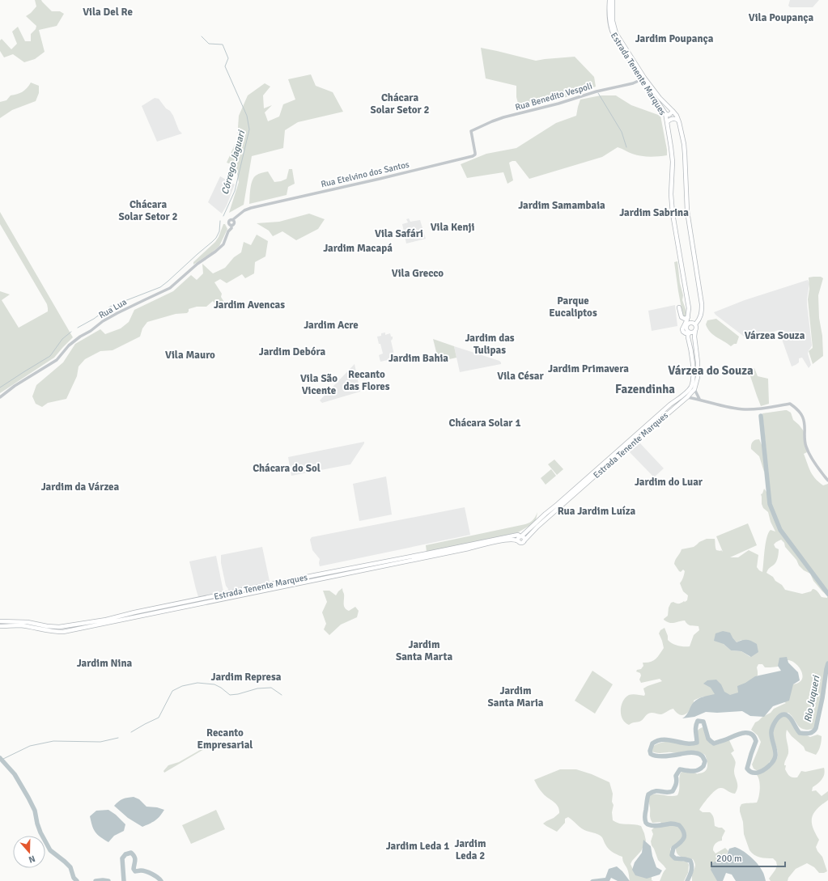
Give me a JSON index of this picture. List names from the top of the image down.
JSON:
{
  "streets": {
    "main road": ["Estrada Tenente Marques"],
    "street": ["Rua Benedito Vespoli", "Rua Etelvino dos Santos", "Rua Lua"]
  },
  "crossings": [
    ["Estrada Tenente Marques", "Rua Benedito Vespoli"],
    ["Rua Benedito Vespoli", "Rua Etelvino dos Santos"],
    ["Rua Etelvino dos Santos", "Rua Lua"]
  ],
  "districts": [
    "Vila Del Re",
    "Vila Poupança",
    "Jardim Poupança",
    "Chácara Solar Setor 2",
    "Chácara Solar Setor 2",
    "Jardim Samambaia",
    "Jardim Sabrina",
    "Vila Kenji",
    "Vila Safári",
    "Jardim Macapá",
    "Vila Grecco",
    "Parque Eucaliptos",
    "Jardim Avencas",
    "Jardim Acre",
    "Várzea Souza",
    "Jardim das Tulipas",
    "Jardim Debóra",
    "Vila Mauro",
    "Jardim Bahia",
    "Jardim Primavera",
    "Várzea do Souza",
    "Recanto das Flores",
    "Vila César",
    "Vila São Vicente",
    "Fazendinha",
    "Chácara Solar 1",
    "Chácara do Sol",
    "Jardim do Luar",
    "Jardim da Várzea",
    "Rua Jardim Luíza",
    "Jardim Santa Marta",
    "Jardim Nina",
    "Jardim Represa",
    "Jardim Santa Maria",
    "Recanto Empresarial",
    "Jardim Leda 2",
    "Jardim Leda 1"
  ],
  "water": ["Córrego Jaguari", "Rio Juqueri"],
  "scale_bar": "200 m",
  "north": "bottom"
}
